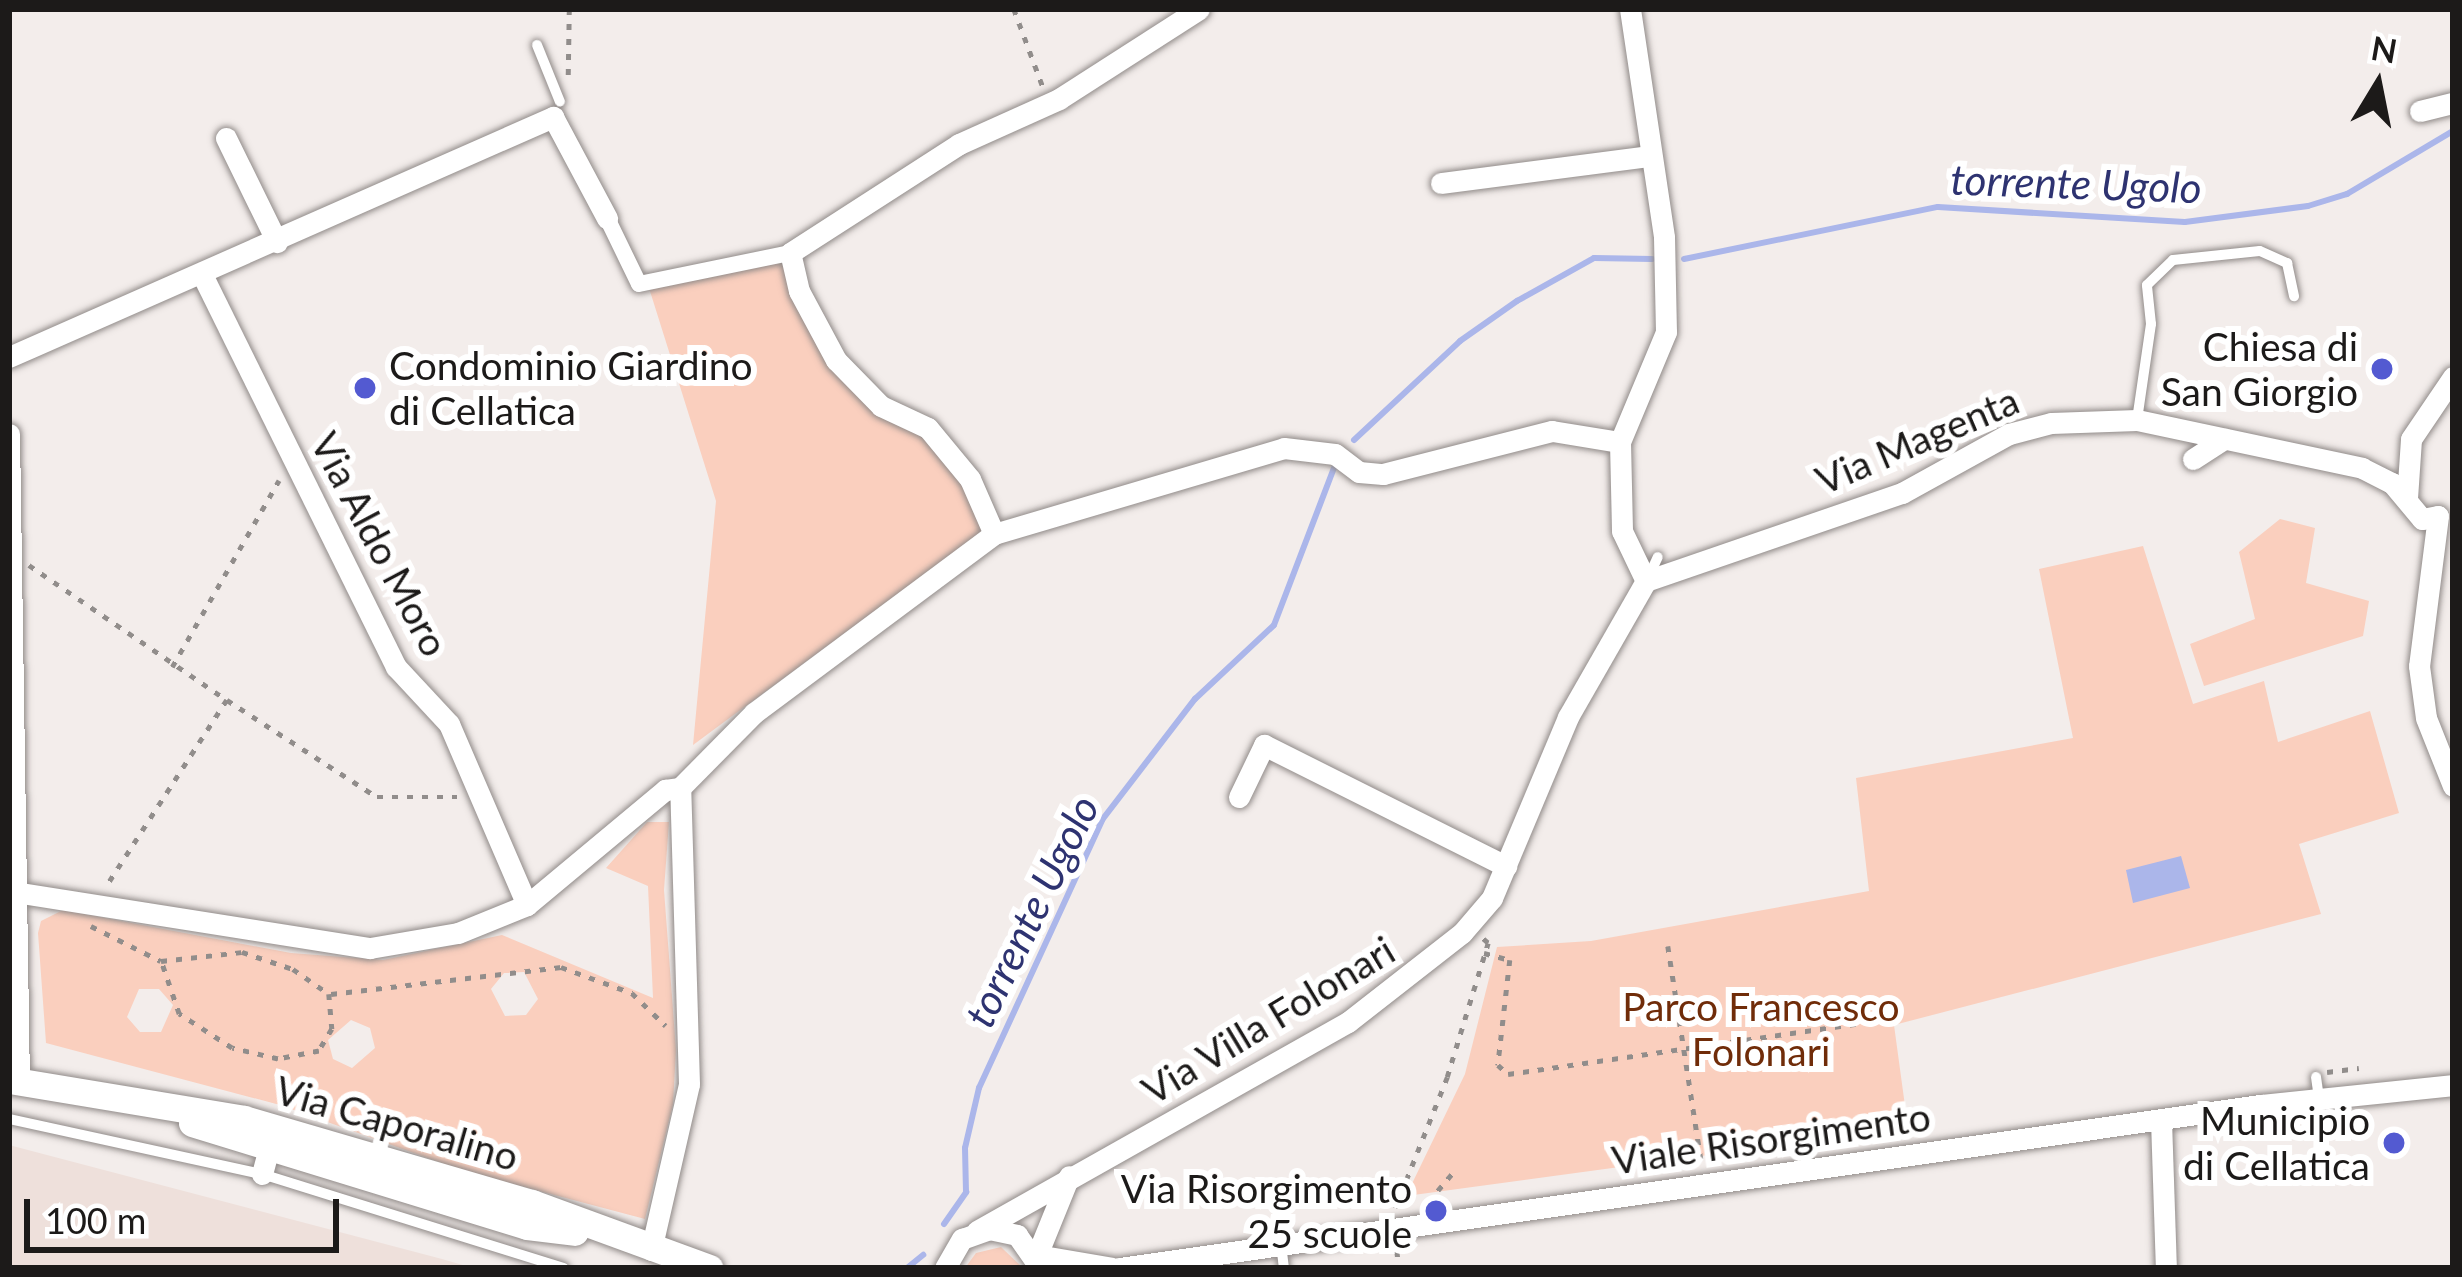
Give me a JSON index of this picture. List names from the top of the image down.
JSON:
{
  "streets": {
    "street": [
      "Via Magenta",
      "Via Aldo Moro",
      "Via Villa Folonari",
      "Via Caporalino",
      "Viale Risorgimento"
    ]
  },
  "crossings": [
    ["Via Magenta", "Via Villa Folonari"],
    ["Via Villa Folonari", "Viale Risorgimento"]
  ],
  "water": ["torrente Ugolo"],
  "parks": ["Parco Francesco Folonari"],
  "places": [
    "Chiesa di San Giorgio",
    "Condominio Giardino di Cellatica",
    "Municipio di Cellatica",
    "Via Risorgimento 25 scuole"
  ],
  "scale_bar": "100 m",
  "north": "top"
}
